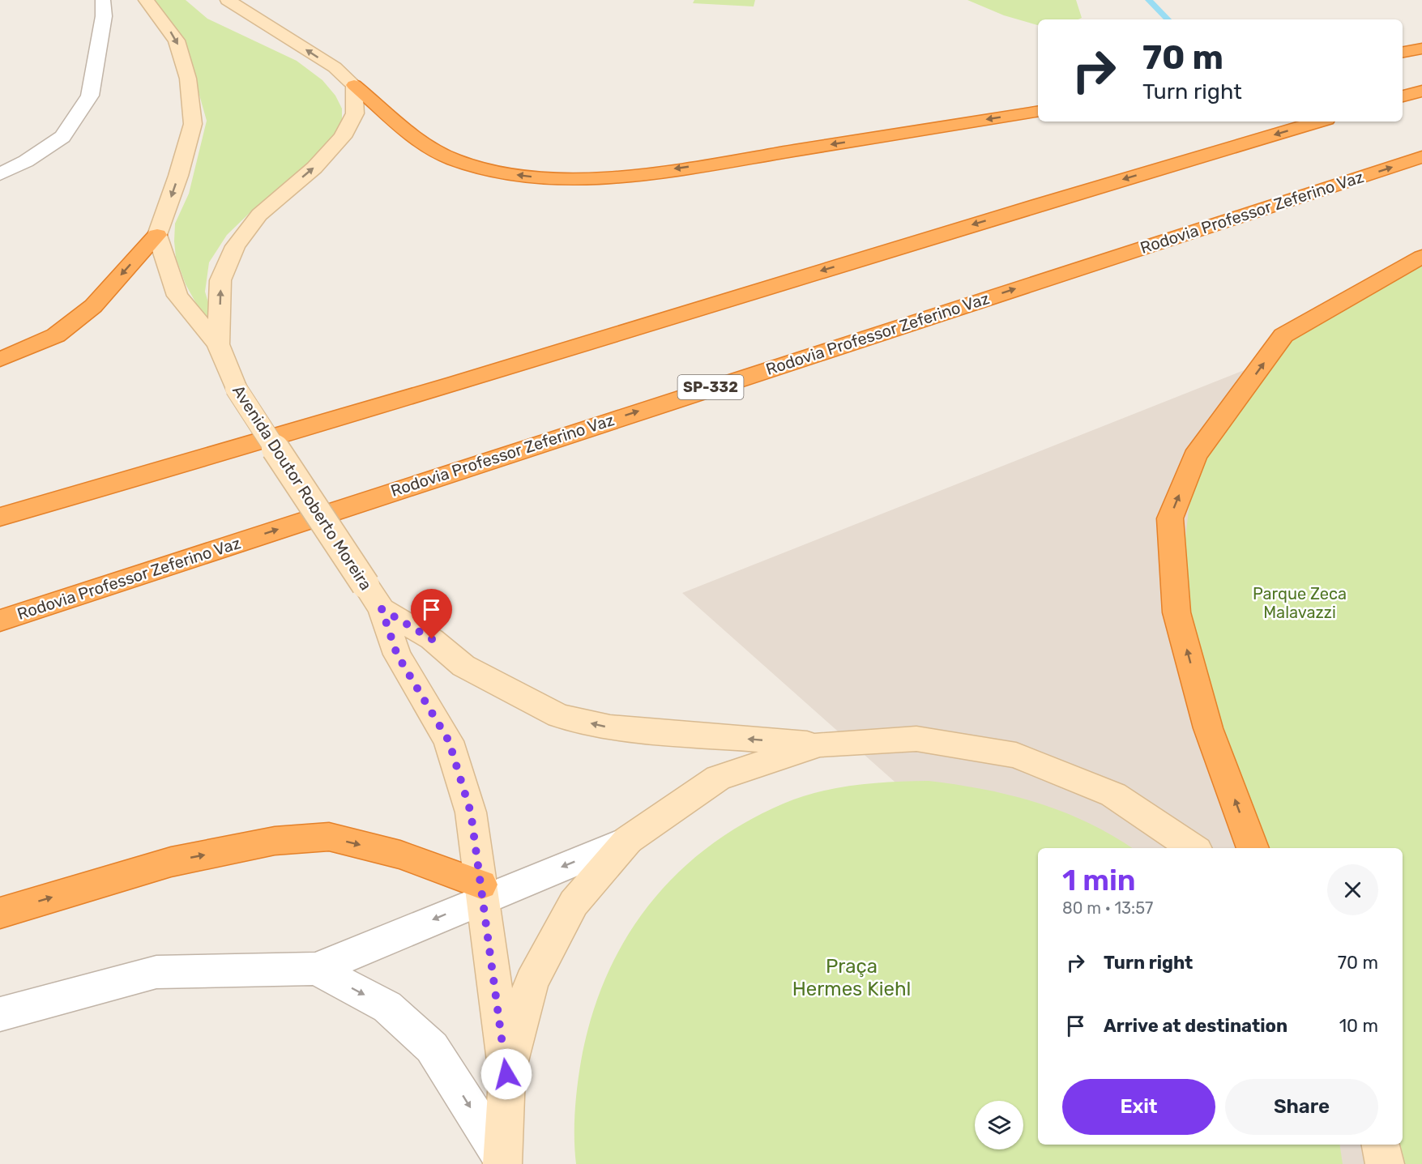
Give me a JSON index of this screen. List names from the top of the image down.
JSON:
{
  "streets": {
    "highway": ["Rodovia Professor Zeferino Vaz", "SP-332"],
    "main road": ["Avenida Doutor Roberto Moreira"]
  },
  "parks": ["Parque Zeca Malavazzi", "Praça Hermes Kiehl"],
  "page": {
    "turn": ["70 m", "Turn right"],
    "heading": ["1 min", "80 m · 13:57"],
    "list": [
      {
        "name": "Turn right",
        "value": "70 m"
      },
      {
        "name": "Arrive at destination",
        "value": "10 m"
      }
    ],
    "buttons": ["Exit", "Share"]
  }
}
